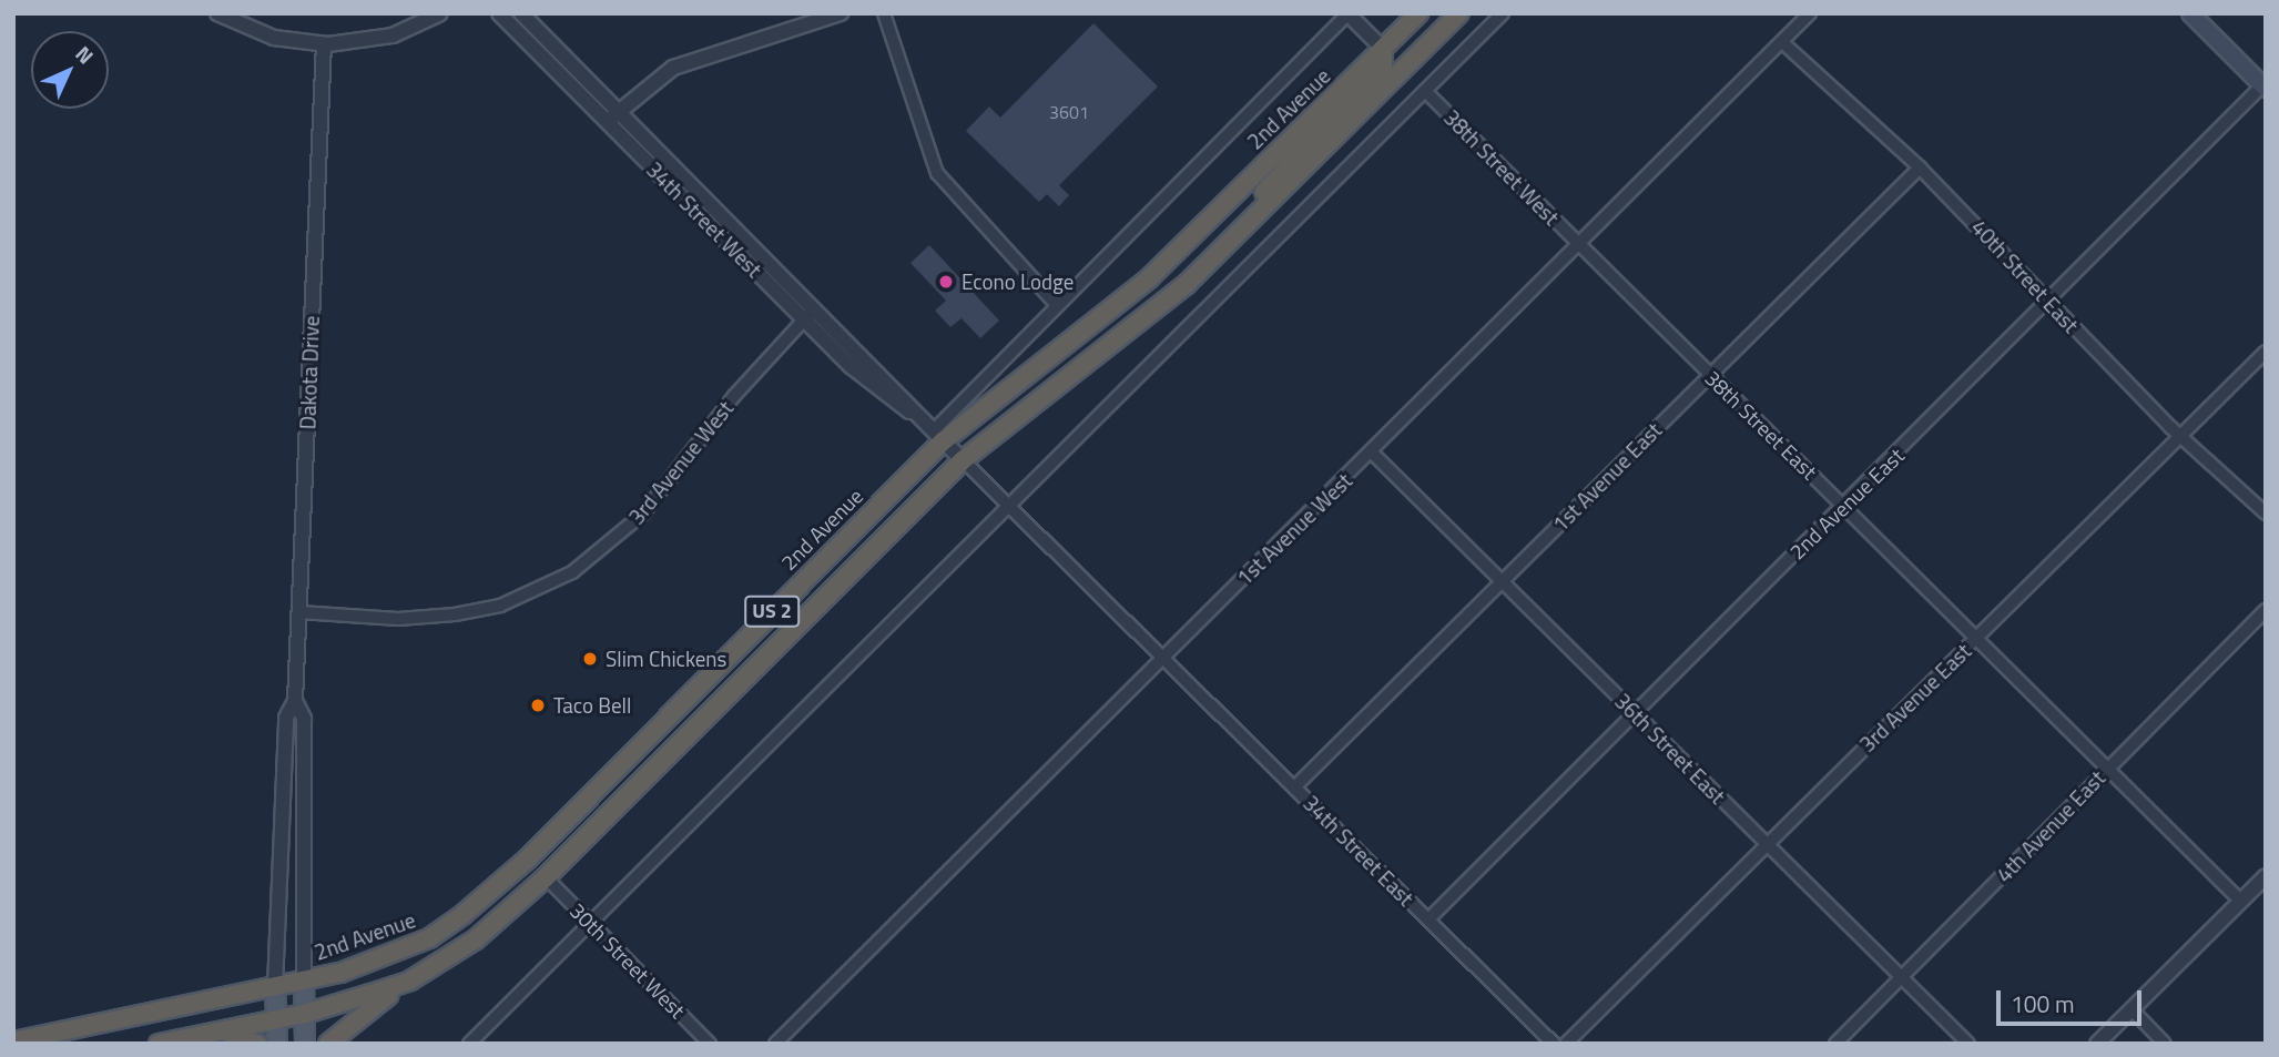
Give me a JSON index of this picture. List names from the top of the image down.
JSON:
{
  "streets": {
    "highway": ["2nd Avenue", "US 2"],
    "street": [
      "38th Street West",
      "34th Street West",
      "40th Street East",
      "Dakota Drive",
      "38th Street East",
      "3rd Avenue West",
      "1st Avenue East",
      "2nd Avenue East",
      "1st Avenue West",
      "3rd Avenue East",
      "36th Street East",
      "4th Avenue East",
      "34th Street East",
      "30th Street West"
    ]
  },
  "crossings": [
    ["2nd Avenue", "34th Street West"],
    ["2nd Avenue", "Dakota Drive"],
    ["38th Street West", "38th Street East"],
    ["38th Street West", "1st Avenue West"],
    ["34th Street West", "3rd Avenue West"],
    ["34th Street West", "1st Avenue West"],
    ["34th Street West", "US 2"],
    ["34th Street West", "34th Street East"],
    ["40th Street East", "1st Avenue East"],
    ["40th Street East", "2nd Avenue East"],
    ["40th Street East", "1st Avenue West"],
    ["40th Street East", "3rd Avenue East"],
    ["Dakota Drive", "3rd Avenue West"],
    ["38th Street East", "1st Avenue East"],
    ["38th Street East", "2nd Avenue East"],
    ["38th Street East", "1st Avenue West"],
    ["38th Street East", "3rd Avenue East"],
    ["38th Street East", "4th Avenue East"],
    ["1st Avenue East", "36th Street East"],
    ["1st Avenue East", "34th Street East"],
    ["2nd Avenue East", "36th Street East"],
    ["2nd Avenue East", "34th Street East"],
    ["1st Avenue West", "36th Street East"],
    ["1st Avenue West", "34th Street East"],
    ["US 2", "30th Street West"],
    ["3rd Avenue East", "36th Street East"],
    ["36th Street East", "4th Avenue East"]
  ],
  "places": ["Econo Lodge", "Slim Chickens", "Taco Bell"],
  "house_numbers": ["3601"],
  "scale_bar": "100 m",
  "north": "top right"
}
